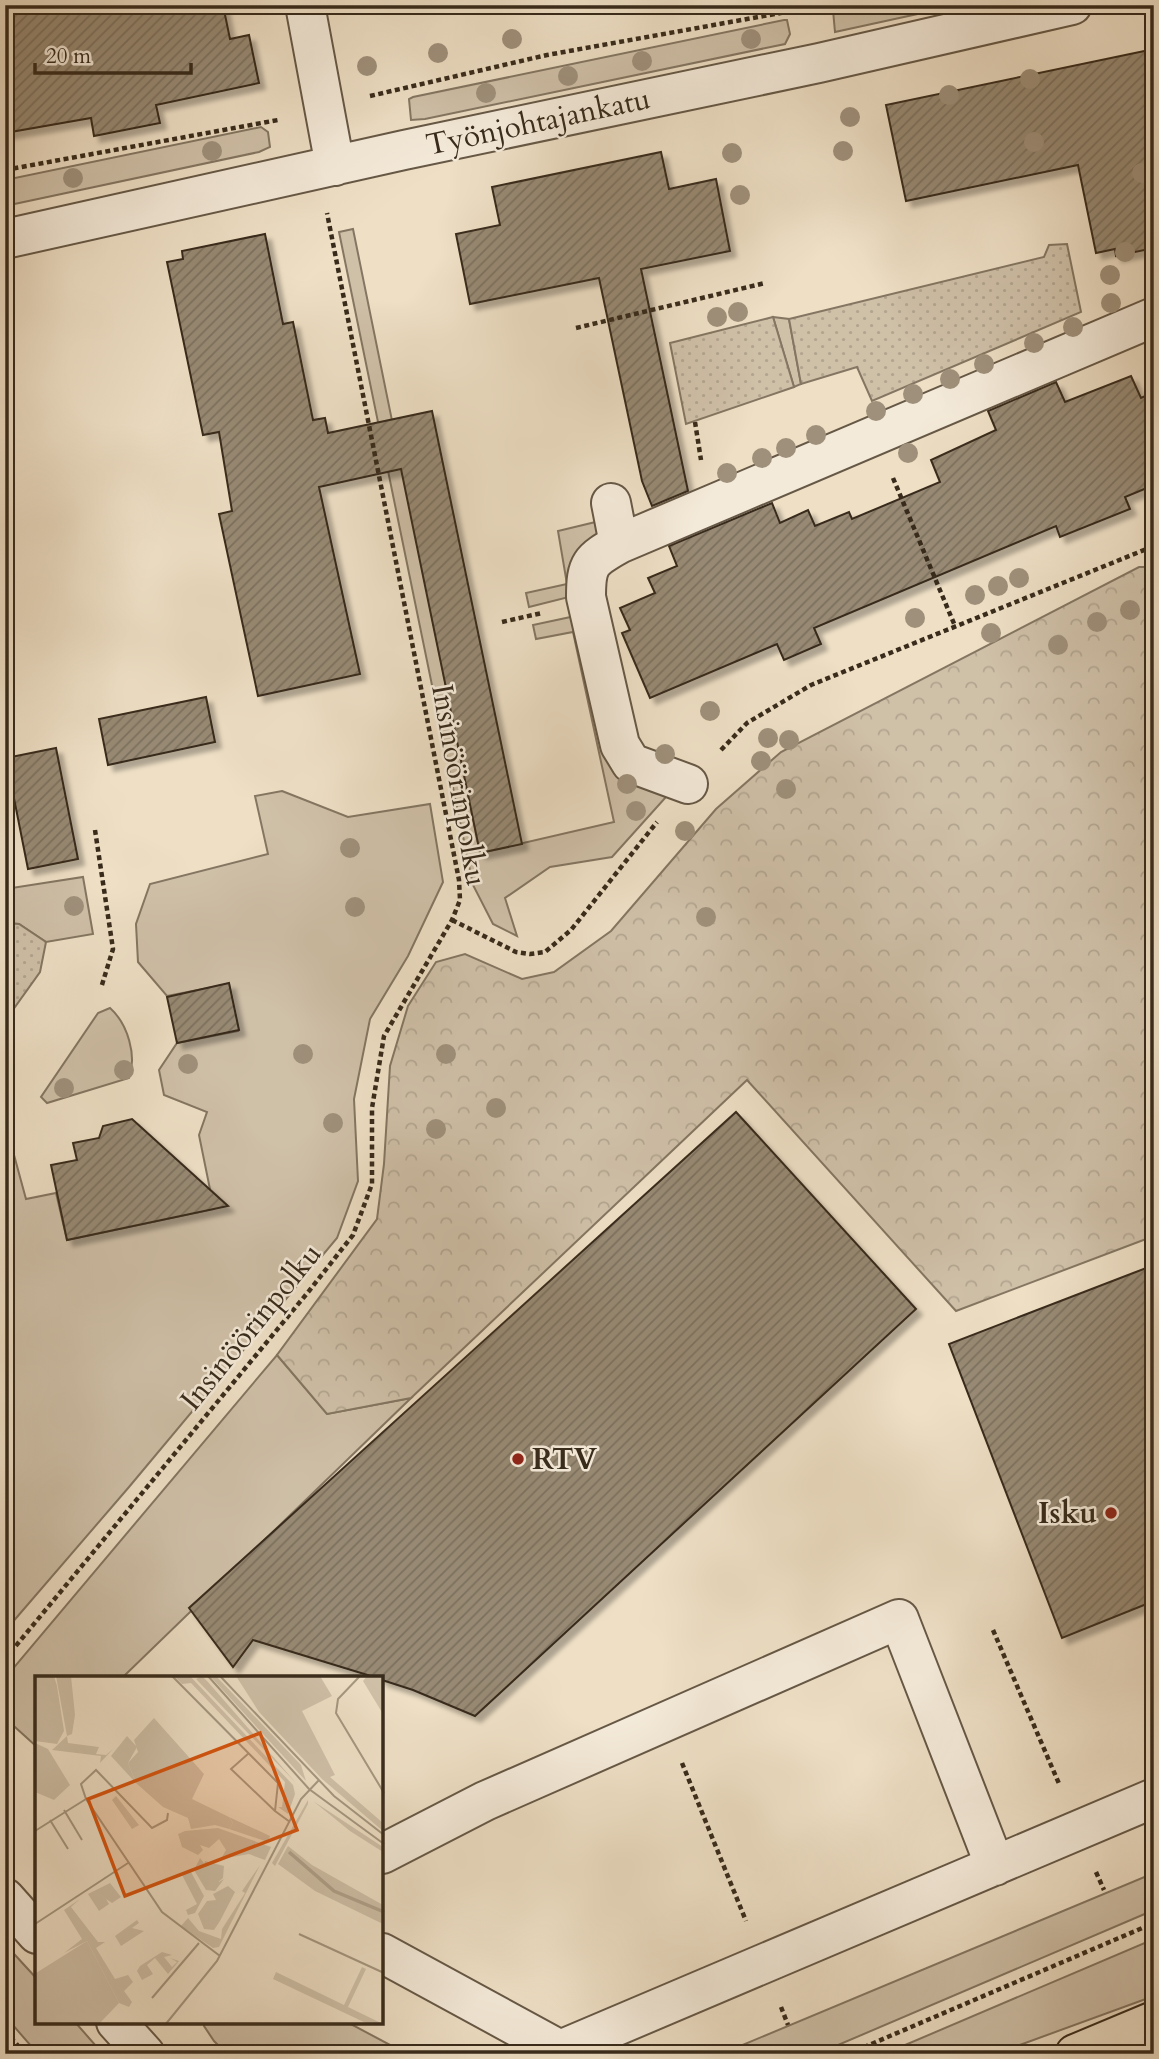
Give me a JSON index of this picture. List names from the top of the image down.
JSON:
{
  "streets": {
    "street": ["Työnjohtajankatu"],
    "path": ["Insinöörinpolku"]
  },
  "places": ["RTV", "Isku"],
  "scale_bar": "20 m"
}
